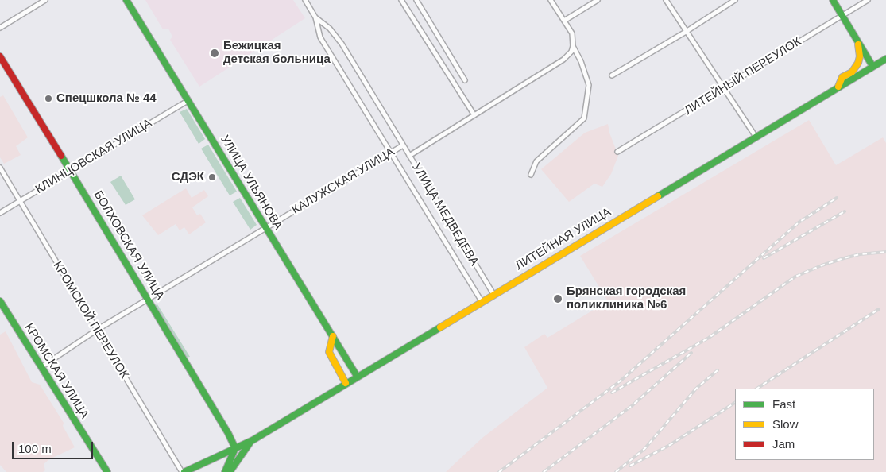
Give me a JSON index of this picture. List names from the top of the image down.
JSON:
{
  "streets": {
    "main road": [
      "УЛИЦА УЛЬЯНОВА",
      "ЛИТЕЙНАЯ УЛИЦА",
      "БОЛХОВСКАЯ УЛИЦА",
      "КРОМСКАЯ УЛИЦА"
    ],
    "street": [
      "ЛИТЕЙНЫЙ ПЕРЕУЛОК",
      "КЛИНЦОВСКАЯ УЛИЦА",
      "КАЛУЖСКАЯ УЛИЦА",
      "УЛИЦА МЕДВЕДЕВА",
      "КРОМСКОЙ ПЕРЕУЛОК"
    ]
  },
  "crossings": [
    ["КЛИНЦОВСКАЯ УЛИЦА", "УЛИЦА УЛЬЯНОВА"],
    ["КЛИНЦОВСКАЯ УЛИЦА", "БОЛХОВСКАЯ УЛИЦА"],
    ["КЛИНЦОВСКАЯ УЛИЦА", "КРОМСКОЙ ПЕРЕУЛОК"],
    ["КАЛУЖСКАЯ УЛИЦА", "УЛИЦА УЛЬЯНОВА"],
    ["КАЛУЖСКАЯ УЛИЦА", "УЛИЦА МЕДВЕДЕВА"],
    ["КАЛУЖСКАЯ УЛИЦА", "БОЛХОВСКАЯ УЛИЦА"],
    ["КАЛУЖСКАЯ УЛИЦА", "КРОМСКОЙ ПЕРЕУЛОК"],
    ["КАЛУЖСКАЯ УЛИЦА", "КРОМСКАЯ УЛИЦА"],
    ["УЛИЦА УЛЬЯНОВА", "ЛИТЕЙНАЯ УЛИЦА"],
    ["УЛИЦА МЕДВЕДЕВА", "ЛИТЕЙНАЯ УЛИЦА"],
    ["ЛИТЕЙНАЯ УЛИЦА", "БОЛХОВСКАЯ УЛИЦА"],
    ["ЛИТЕЙНАЯ УЛИЦА", "КРОМСКОЙ ПЕРЕУЛОК"]
  ],
  "places": [
    "Бежицкая детская больница",
    "Спецшкола № 44",
    "СДЭК",
    "Брянская городская поликлиника №6"
  ],
  "legend": ["Fast", "Slow", "Jam"],
  "scale_bar": "100 m"
}
